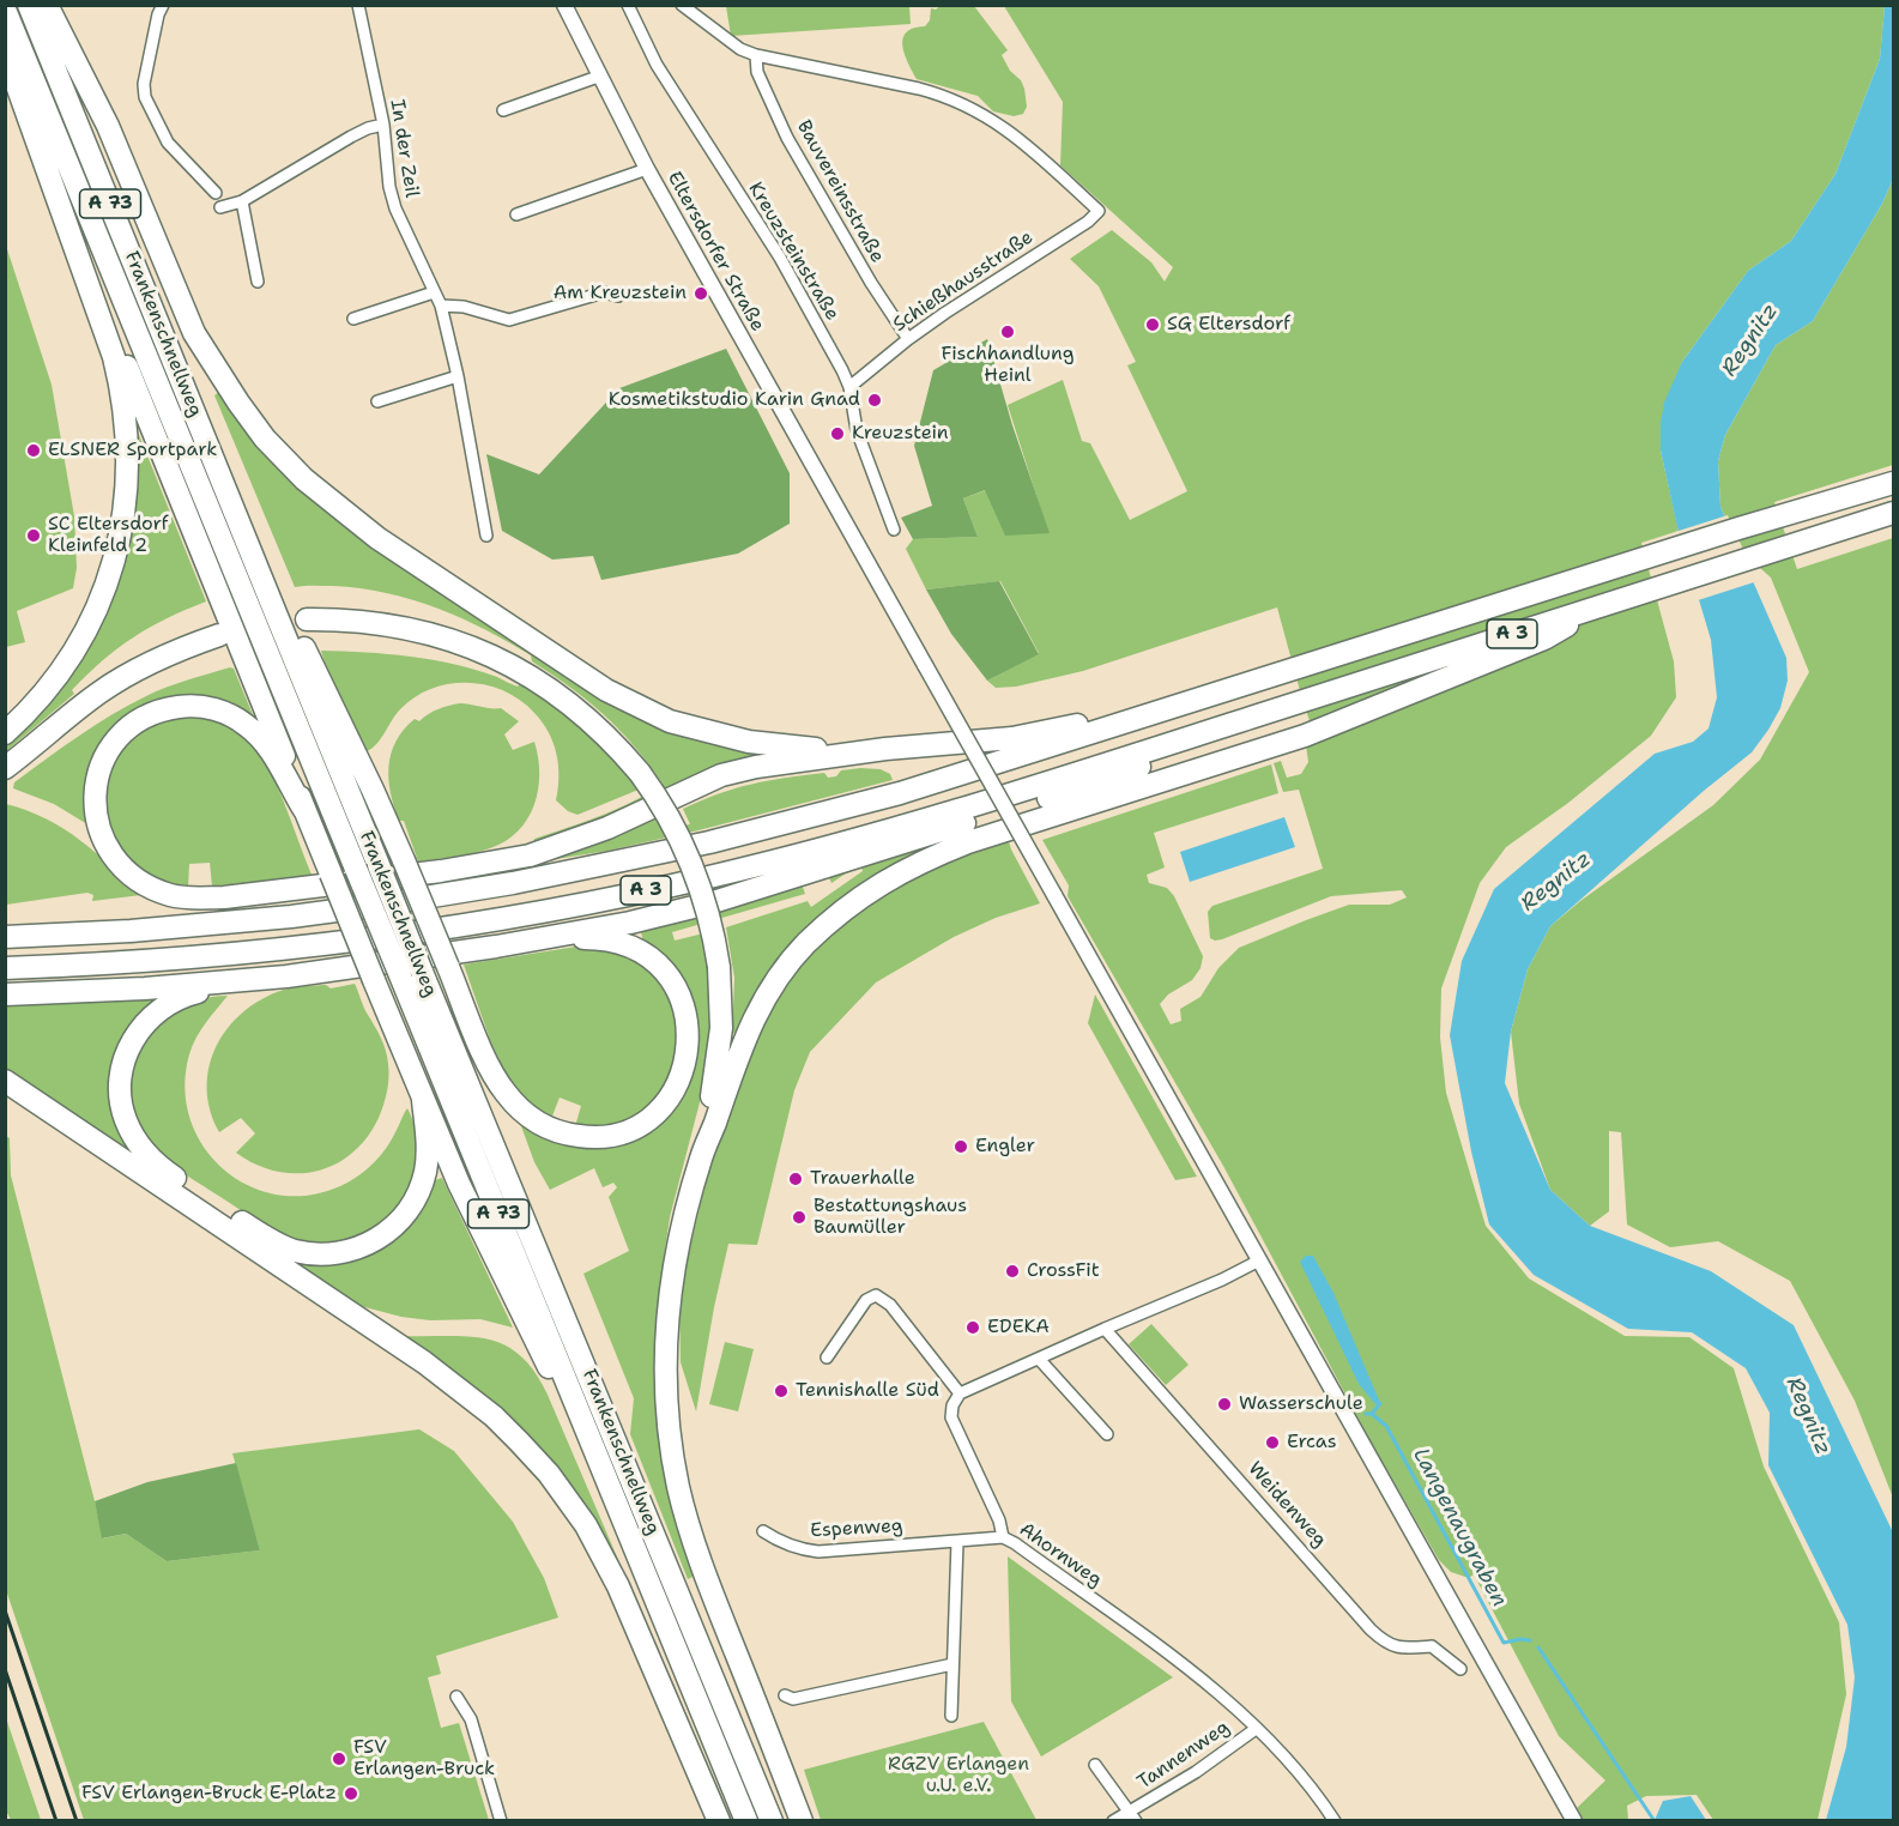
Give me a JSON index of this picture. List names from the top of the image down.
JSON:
{
  "streets": {
    "highway": ["A 73", "Frankenschnellweg", "A 3"],
    "street": [
      "In der Zeil",
      "Bauvereinsstraße",
      "Eltersdorfer Straße",
      "Kreuzsteinstraße",
      "Schießhausstraße",
      "Weidenweg",
      "Espenweg",
      "Ahornweg",
      "Tannenweg"
    ]
  },
  "crossings": [
    ["Bauvereinsstraße", "Schießhausstraße"],
    ["Kreuzsteinstraße", "Schießhausstraße"],
    ["Espenweg", "Ahornweg"],
    ["Ahornweg", "Tannenweg"]
  ],
  "water": ["Regnitz", "Langenaugraben"],
  "parks": ["RGZV Erlangen u.U. e.V."],
  "places": [
    "Am Kreuzstein",
    "SG Eltersdorf",
    "Fischhandlung Heinl",
    "Kosmetikstudio Karin Gnad",
    "Kreuzstein",
    "ELSNER Sportpark",
    "SC Eltersdorf Kleinfeld 2",
    "Engler",
    "Trauerhalle",
    "Bestattungshaus Baumüller",
    "CrossFit",
    "EDEKA",
    "Tennishalle Süd",
    "Wasserschule",
    "Ercas",
    "FSV Erlangen-Bruck",
    "FSV Erlangen-Bruck E-Platz"
  ]
}
